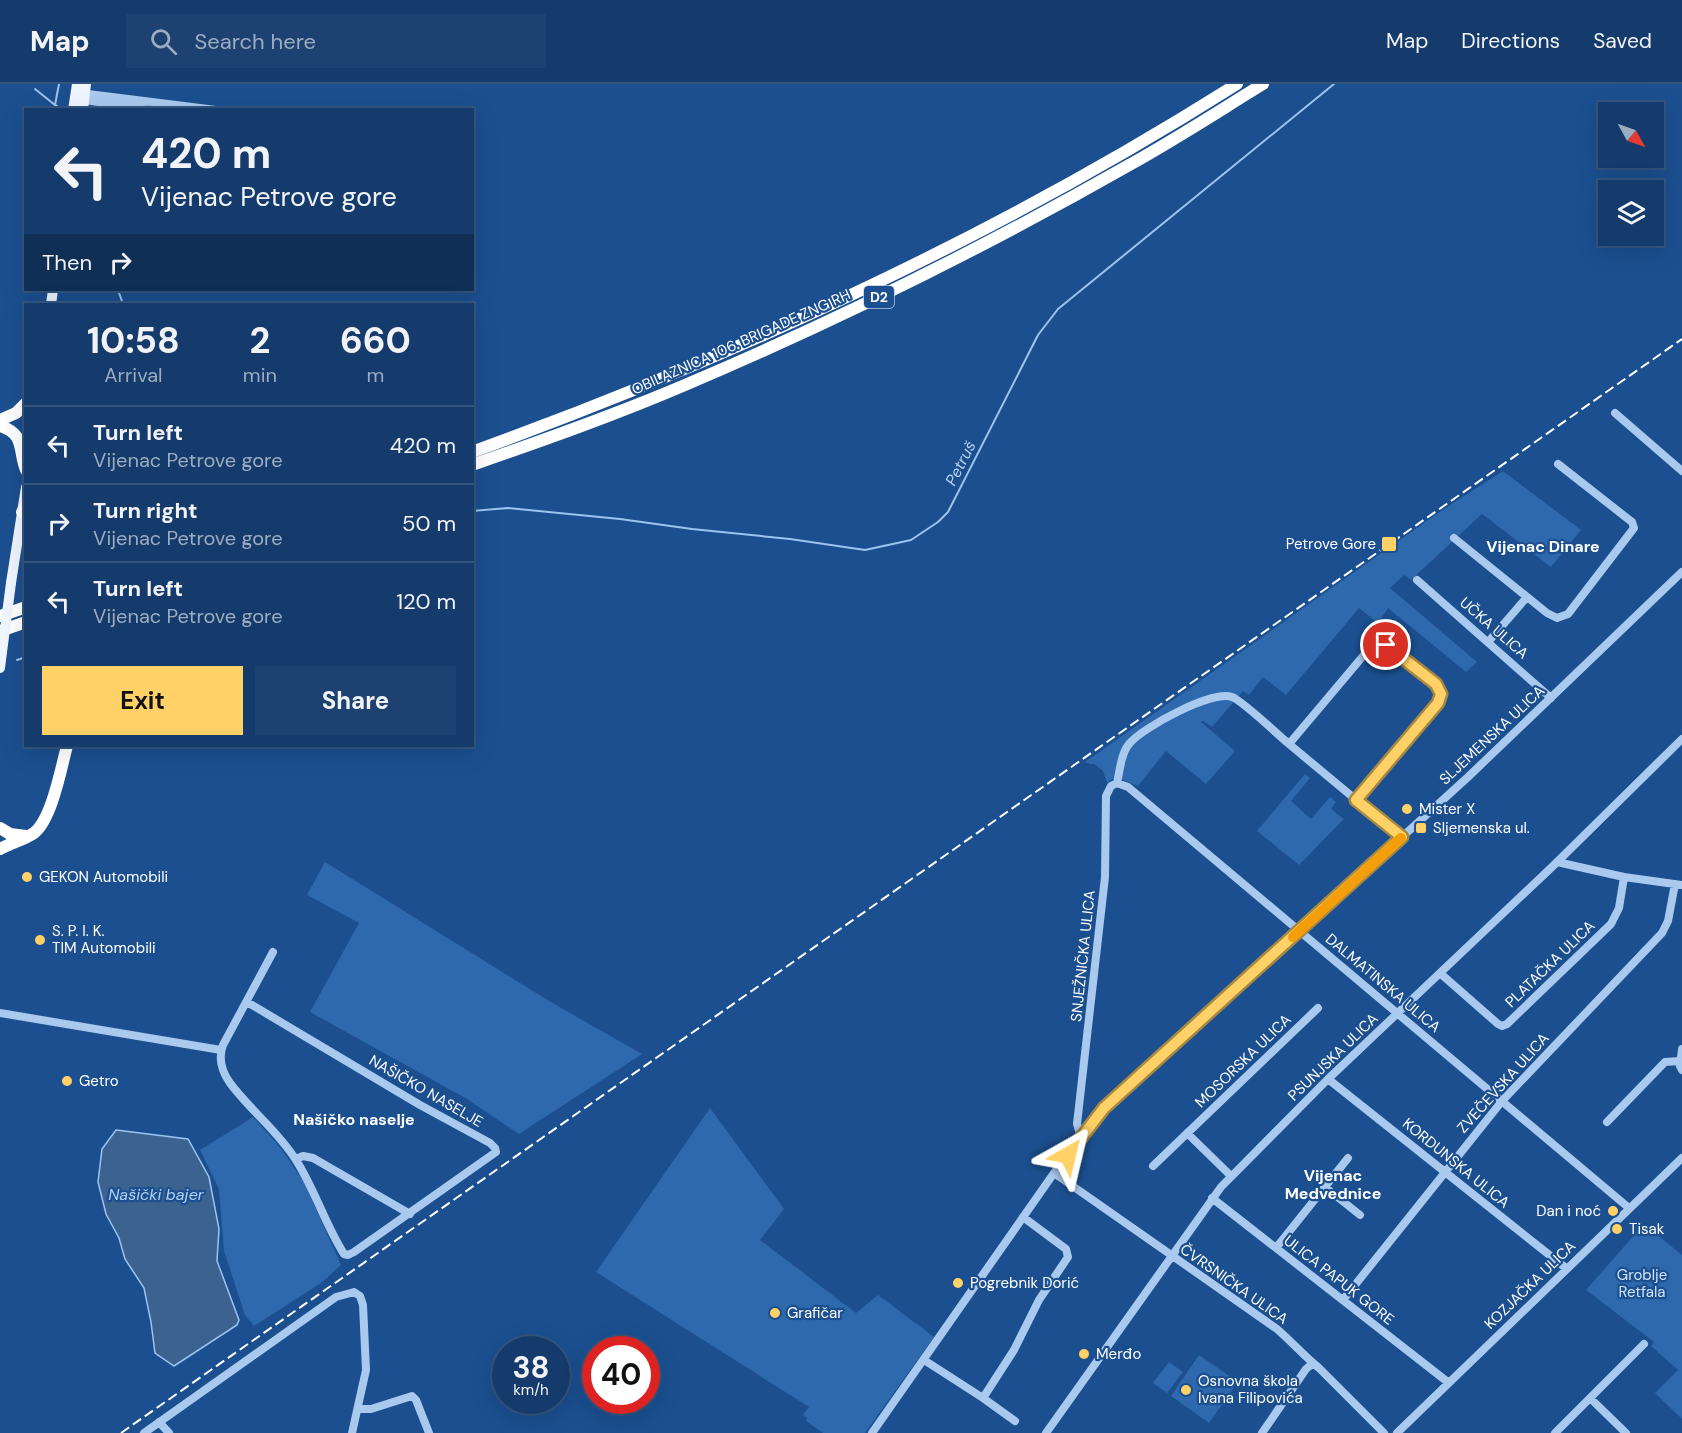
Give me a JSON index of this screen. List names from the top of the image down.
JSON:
{
  "streets": {
    "highway": ["D2", "OBILAZNICA 106. BRIGADE ZNG RH"],
    "street": [
      "UČKA ULICA",
      "SLJEMENSKA ULICA",
      "SNJEŽNIČKA ULICA",
      "PLATAČKA ULICA",
      "DALMATINSKA ULICA",
      "PSUNJSKA ULICA",
      "MOSORSKA ULICA",
      "ZVEČEVSKA ULICA",
      "NAŠIČKO NASELJE",
      "KORDUNSKA ULICA",
      "ULICA PAPUK GORE",
      "ČVRSNIČKA ULICA",
      "KOZJAČKA ULICA"
    ]
  },
  "crossings": [
    ["UČKA ULICA", "SLJEMENSKA ULICA"],
    ["SLJEMENSKA ULICA", "SNJEŽNIČKA ULICA"],
    ["SLJEMENSKA ULICA", "DALMATINSKA ULICA"],
    ["SLJEMENSKA ULICA", "ČVRSNIČKA ULICA"],
    ["SNJEŽNIČKA ULICA", "DALMATINSKA ULICA"],
    ["PLATAČKA ULICA", "PSUNJSKA ULICA"],
    ["DALMATINSKA ULICA", "PSUNJSKA ULICA"],
    ["DALMATINSKA ULICA", "ZVEČEVSKA ULICA"],
    ["DALMATINSKA ULICA", "KOZJAČKA ULICA"],
    ["PSUNJSKA ULICA", "KORDUNSKA ULICA"],
    ["PSUNJSKA ULICA", "ULICA PAPUK GORE"],
    ["PSUNJSKA ULICA", "ČVRSNIČKA ULICA"],
    ["ZVEČEVSKA ULICA", "KORDUNSKA ULICA"],
    ["ZVEČEVSKA ULICA", "ULICA PAPUK GORE"],
    ["KORDUNSKA ULICA", "KOZJAČKA ULICA"],
    ["ULICA PAPUK GORE", "KOZJAČKA ULICA"]
  ],
  "districts": ["Vijenac Dinare", "Našičko naselje", "Vijenac Medvednice"],
  "water": ["Petruš", "Našički bajer"],
  "parks": ["Groblje Retfala"],
  "places": {
    "transit": ["Petrove Gore", "Sljemenska ul."],
    "other": [
      "Mister X",
      "GEKON Automobili",
      "S. P. I. K. TIM Automobili",
      "Getro",
      "Dan i noć",
      "Tisak",
      "Pogrebnik Dorić",
      "Grafičar",
      "Merđo",
      "Osnovna škola Ivana Filipovića"
    ]
  },
  "north": "bottom right",
  "page": {
    "header": "Map",
    "search": "Search here",
    "nav": ["Map", "Directions", "Saved"],
    "turn": ["420 m", "Vijenac Petrove gore"],
    "then": "Then",
    "eta": [
      "10:58",
      "Arrival",
      "2",
      "min",
      "660",
      "m"
    ],
    "list": [
      {
        "name": "Turn left",
        "note": "Vijenac Petrove gore",
        "value": "420 m"
      },
      {
        "name": "Turn right",
        "note": "Vijenac Petrove gore",
        "value": "50 m"
      },
      {
        "name": "Turn left",
        "note": "Vijenac Petrove gore",
        "value": "120 m"
      }
    ],
    "buttons": ["Exit", "Share"],
    "speed": "38 km/h",
    "limit": "40"
  }
}
